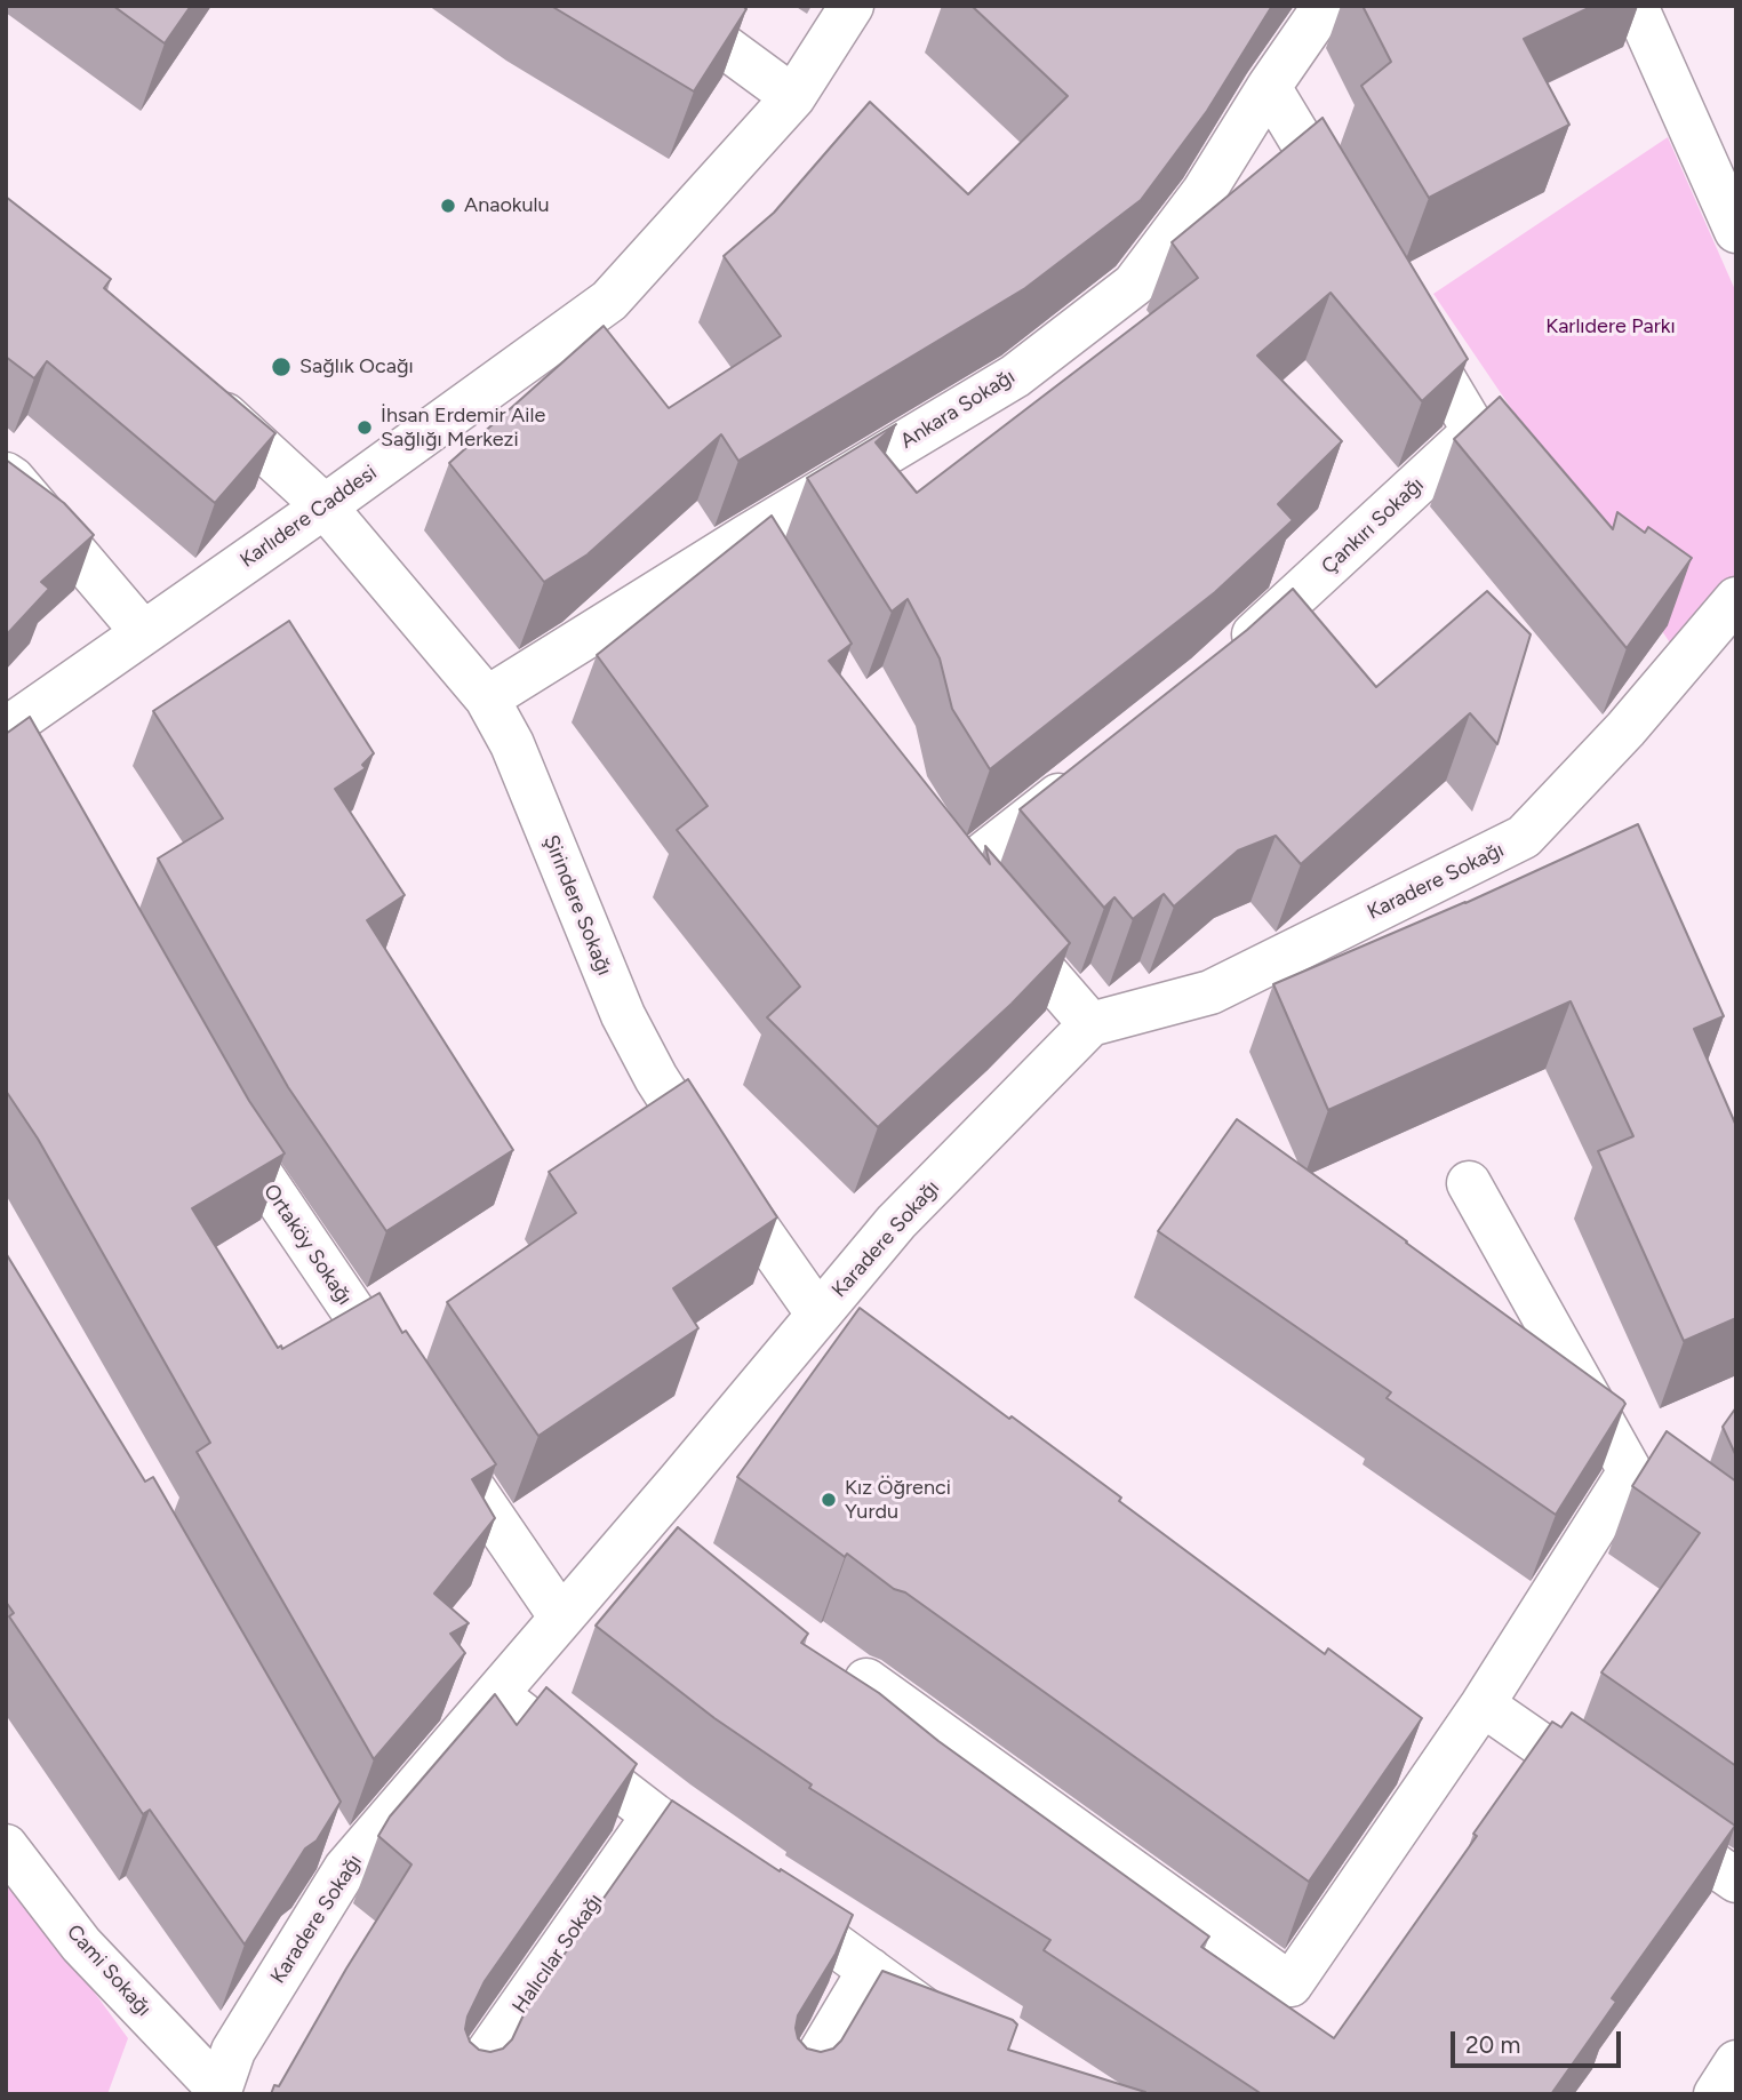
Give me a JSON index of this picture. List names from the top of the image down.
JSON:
{
  "streets": {
    "street": [
      "Ankara Sokağı",
      "Karlıdere Caddesi",
      "Çankırı Sokağı",
      "Karadere Sokağı",
      "Şirindere Sokağı",
      "Ortaköy Sokağı",
      "Halıcılar Sokağı",
      "Cami Sokağı"
    ]
  },
  "crossings": [
    ["Ankara Sokağı", "Şirindere Sokağı"],
    ["Karlıdere Caddesi", "Şirindere Sokağı"],
    ["Karadere Sokağı", "Şirindere Sokağı"],
    ["Karadere Sokağı", "Cami Sokağı"]
  ],
  "parks": ["Karlıdere Parkı"],
  "places": [
    "Anaokulu",
    "Sağlık Ocağı",
    "İhsan Erdemir Aile Sağlığı Merkezi",
    "Kız Öğrenci Yurdu"
  ],
  "scale_bar": "20 m"
}
